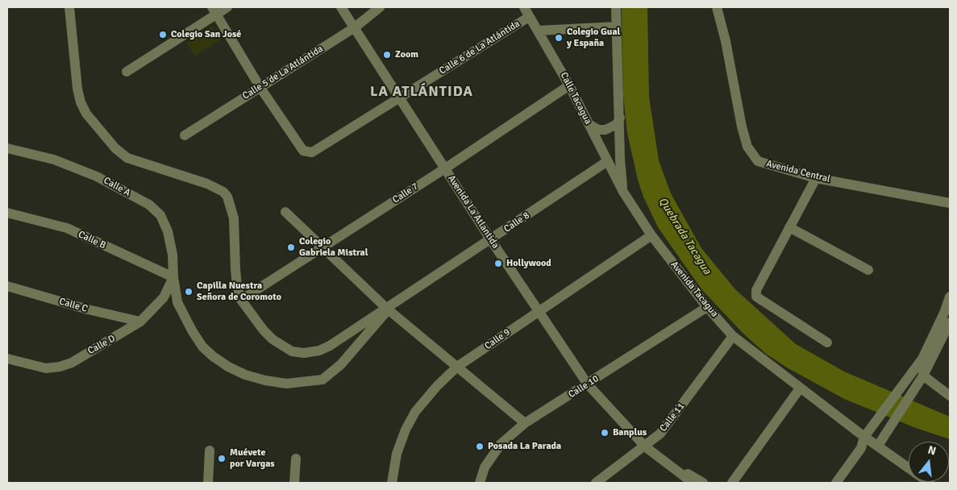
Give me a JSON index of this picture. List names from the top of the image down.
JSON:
{
  "streets": {
    "street": [
      "Calle 6 de La Atlántida",
      "Calle 5 de La Atlántida",
      "Calle Tacagua",
      "Avenida Central",
      "Calle A",
      "Calle 7",
      "Avenida La Atlantida",
      "Calle 8",
      "Calle B",
      "Avenida Tacagua",
      "Calle C",
      "Calle 9",
      "Calle D",
      "Calle 10",
      "Calle 11"
    ]
  },
  "crossings": [
    ["Calle 6 de La Atlántida", "Calle 5 de La Atlántida"],
    ["Calle 6 de La Atlántida", "Calle Tacagua"],
    ["Calle 6 de La Atlántida", "Avenida La Atlantida"],
    ["Calle 5 de La Atlántida", "Avenida La Atlantida"],
    ["Calle Tacagua", "Calle 7"],
    ["Calle Tacagua", "Calle 8"],
    ["Calle Tacagua", "Avenida Tacagua"],
    ["Calle A", "Calle 8"],
    ["Calle A", "Calle B"],
    ["Calle A", "Calle D"],
    ["Calle 7", "Avenida La Atlantida"],
    ["Avenida La Atlantida", "Calle 8"],
    ["Avenida La Atlantida", "Calle 9"],
    ["Avenida La Atlantida", "Calle 10"],
    ["Avenida La Atlantida", "Calle 11"],
    ["Calle B", "Calle D"],
    ["Avenida Tacagua", "Calle 9"],
    ["Avenida Tacagua", "Calle 10"],
    ["Avenida Tacagua", "Calle 11"],
    ["Calle C", "Calle D"]
  ],
  "districts": ["LA ATLÁNTIDA"],
  "water": ["Quebrada Tacagua"],
  "places": [
    "Colegio San José",
    "Colegio Gual y España",
    "Zoom",
    "Colegio Gabriela Mistral",
    "Hollywood",
    "Capilla Nuestra Señora de Coromoto",
    "Banplus",
    "Posada La Parada",
    "Muévete por Vargas"
  ],
  "north": "top"
}
